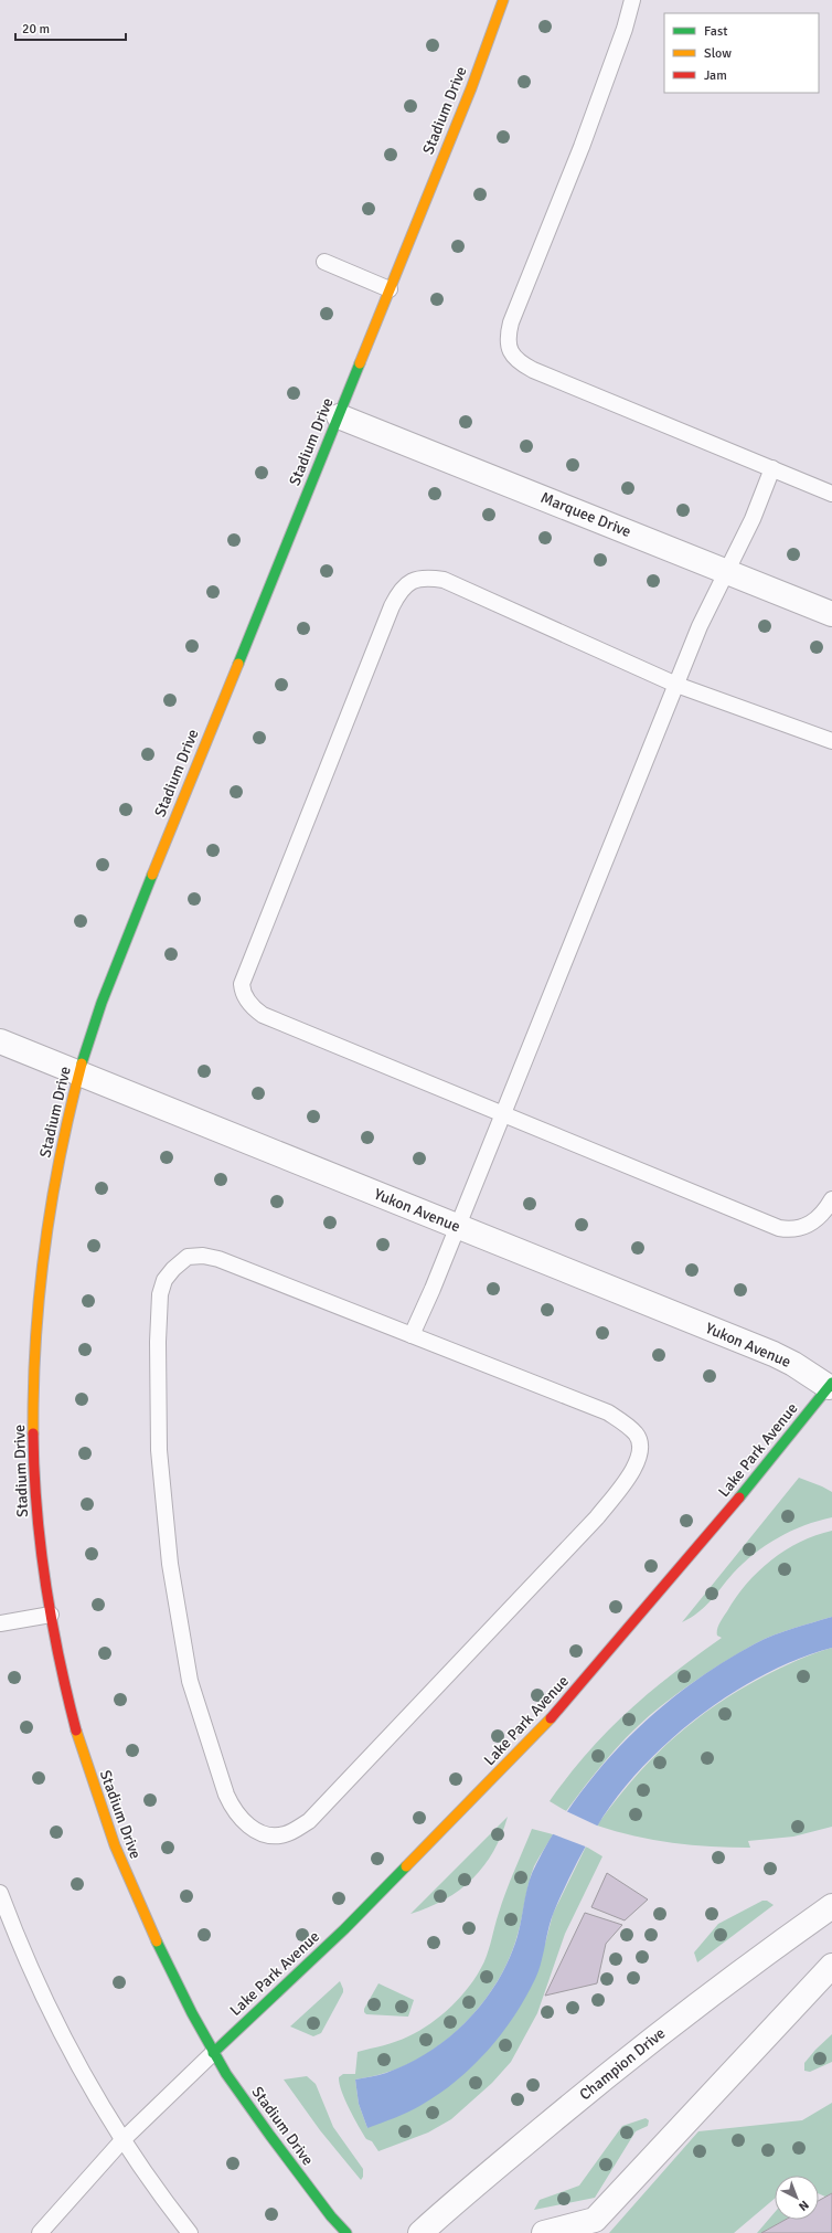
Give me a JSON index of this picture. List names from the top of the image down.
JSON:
{
  "streets": {
    "street": [
      "Stadium Drive",
      "Marquee Drive",
      "Yukon Avenue",
      "Lake Park Avenue",
      "Champion Drive"
    ]
  },
  "crossings": [
    ["Stadium Drive", "Marquee Drive"],
    ["Stadium Drive", "Yukon Avenue"],
    ["Stadium Drive", "Lake Park Avenue"],
    ["Yukon Avenue", "Lake Park Avenue"]
  ],
  "legend": ["Fast", "Slow", "Jam"],
  "scale_bar": "20 m",
  "north": "bottom right"
}
